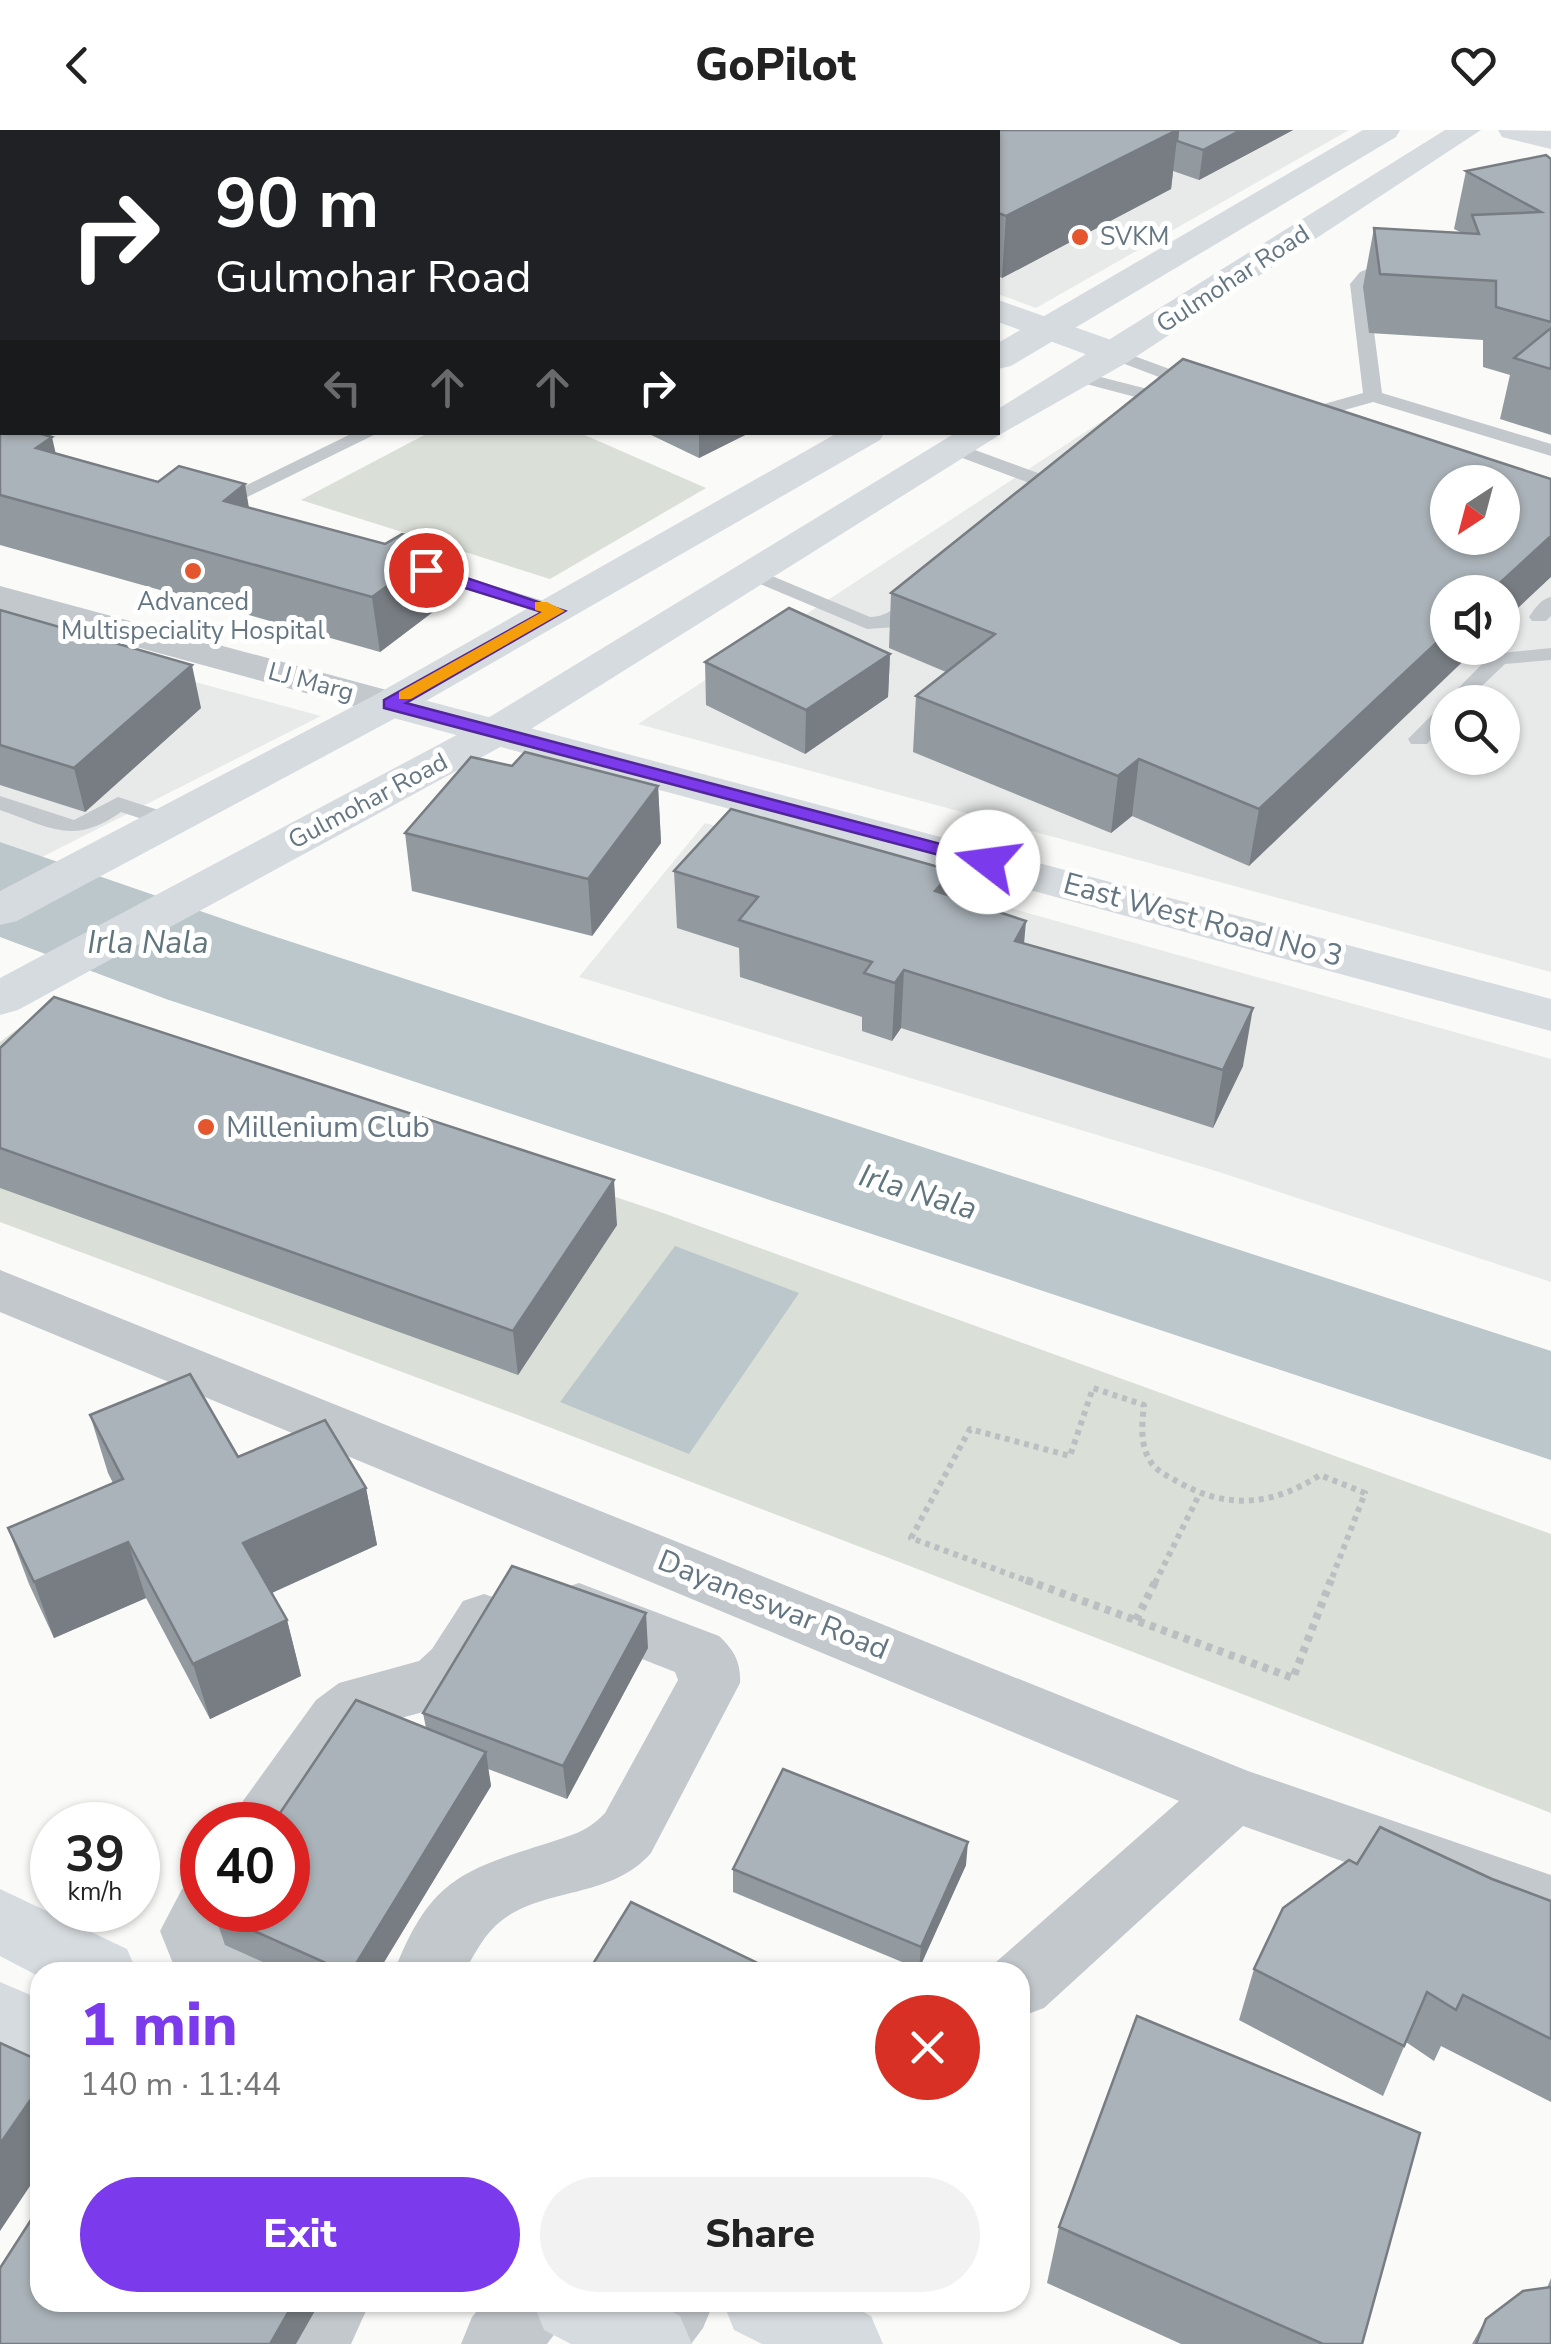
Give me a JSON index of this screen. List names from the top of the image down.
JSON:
{
  "streets": {
    "main road": ["Gulmohar Road", "East West Road No 3"],
    "street": ["LJ Marg", "Dayaneswar Road"]
  },
  "crossings": [
    ["Gulmohar Road", "East West Road No 3"],
    ["LJ Marg", "East West Road No 3"]
  ],
  "water": ["Irla Nala"],
  "places": ["SVKM", "Advanced Multispeciality Hospital", "Millenium Club"],
  "north": "bottom left",
  "page": {
    "header": "GoPilot",
    "turn": ["90 m", "Gulmohar Road"],
    "speed": "39 km/h",
    "limit": "40",
    "heading": ["1 min", "140 m · 11:44"],
    "buttons": ["Exit", "Share"]
  }
}
